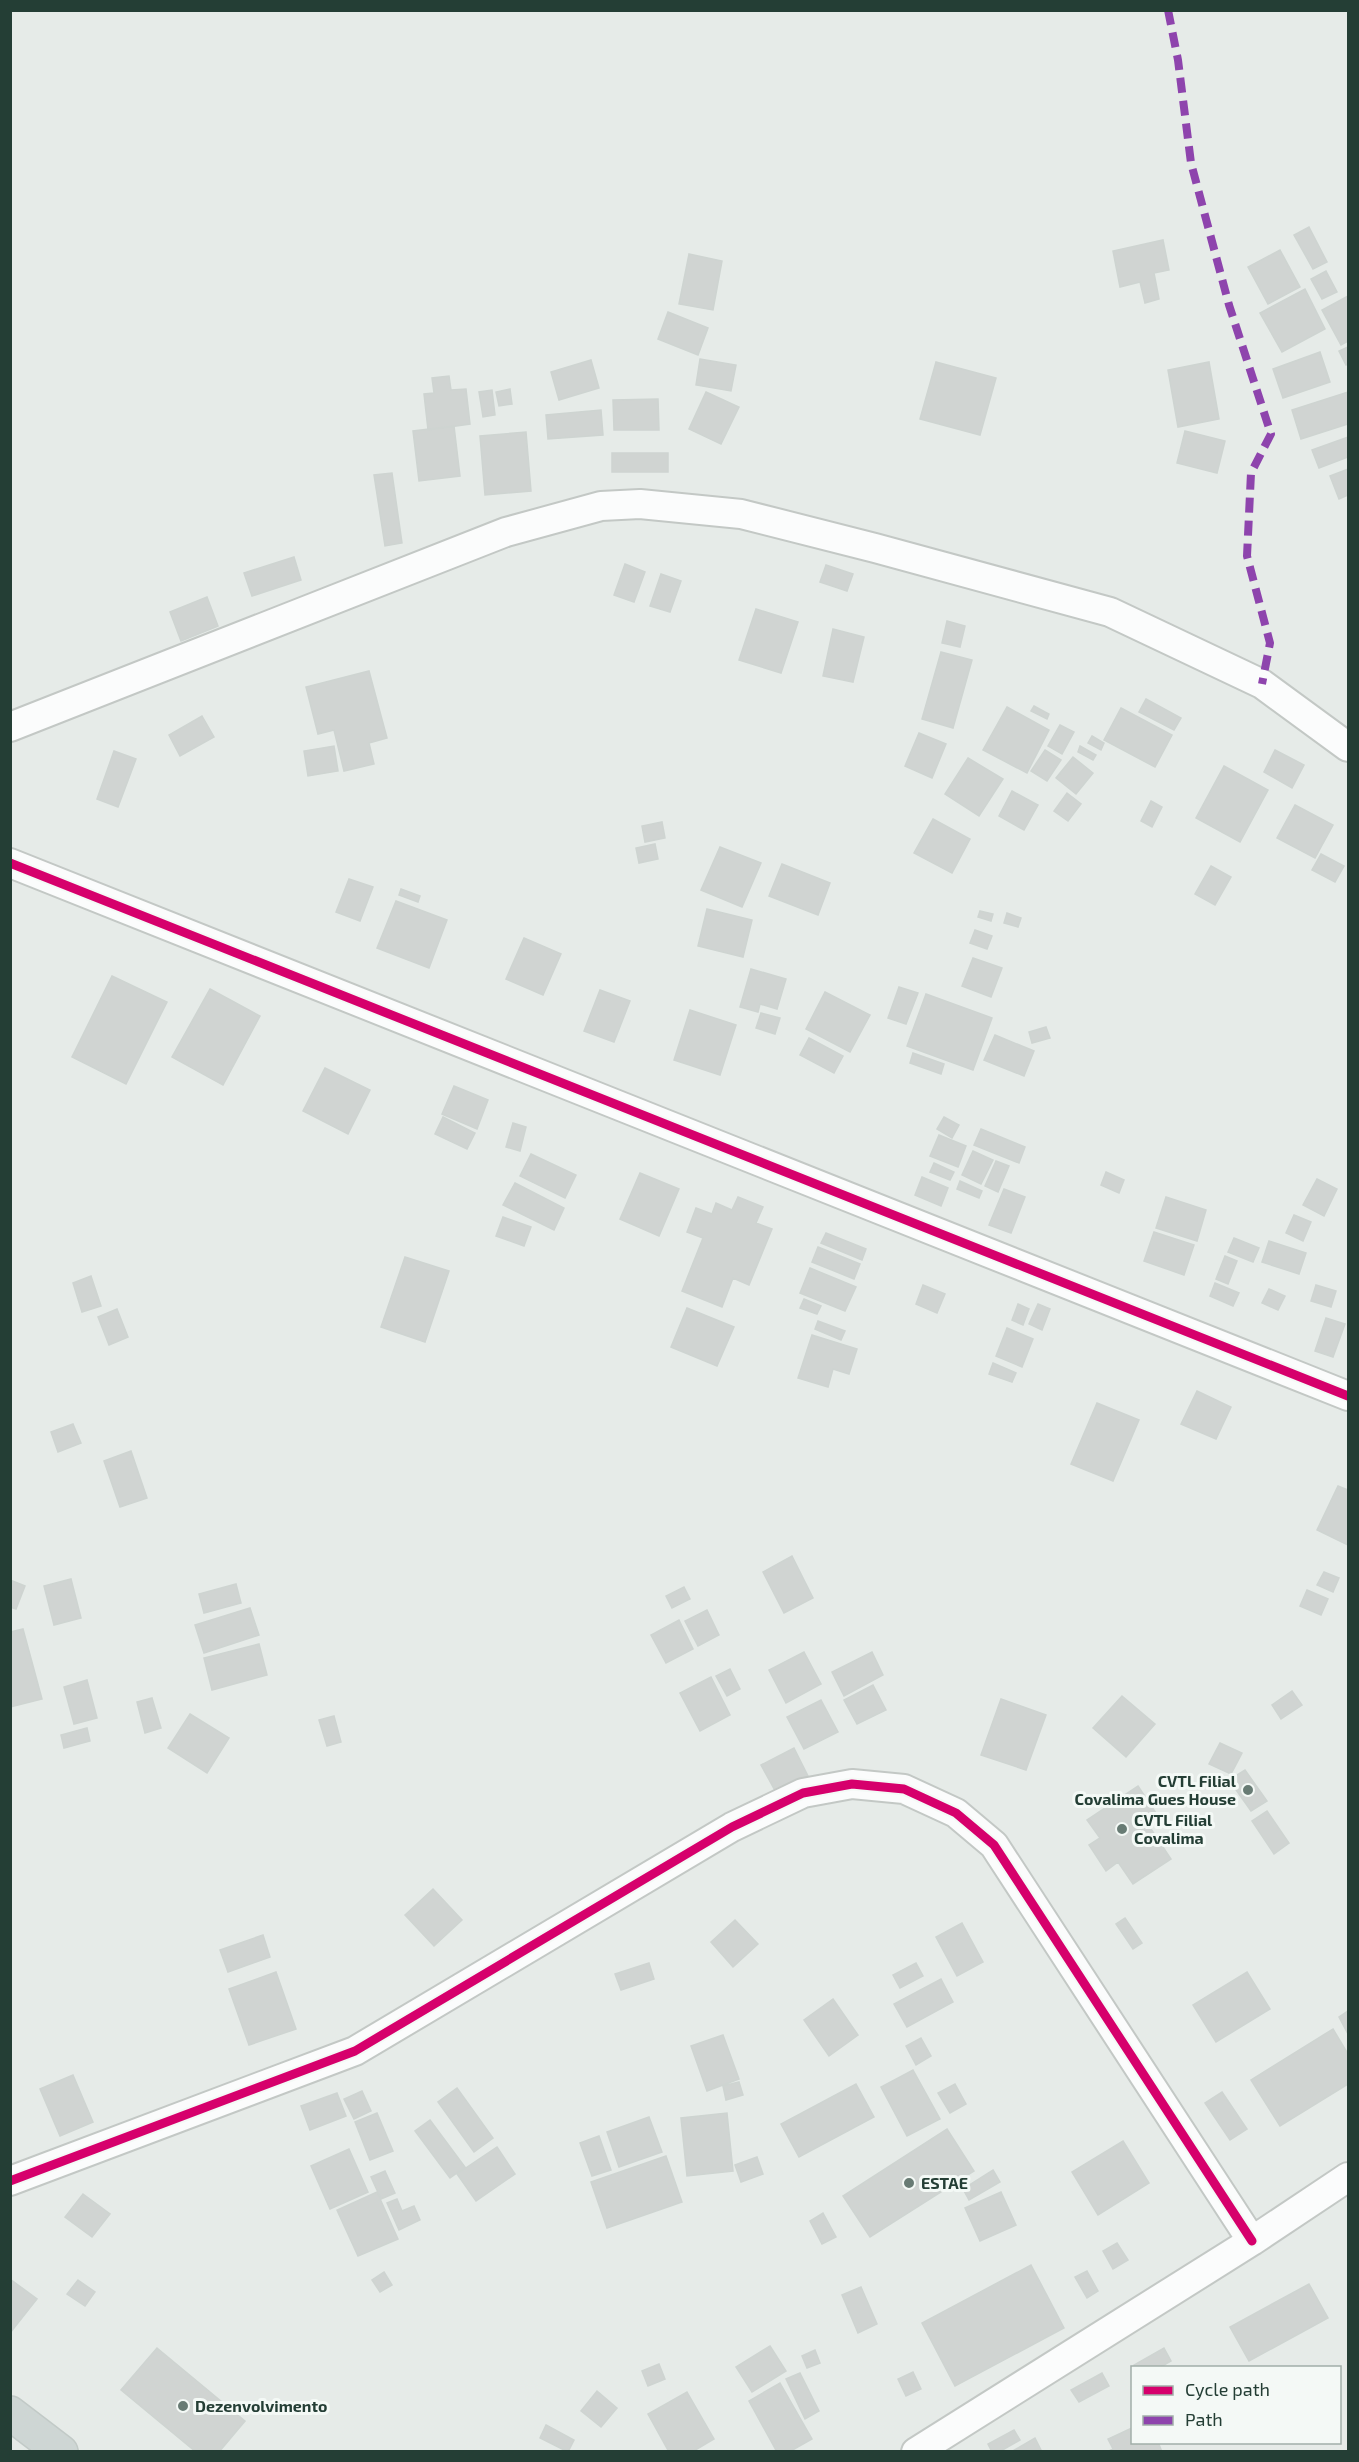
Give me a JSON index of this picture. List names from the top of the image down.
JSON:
{
  "places": [
    "CVTL Filial Covalima Gues House",
    "CVTL Filial Covalima",
    "ESTAE",
    "Dezenvolvimento"
  ],
  "legend": ["Cycle path", "Path"]
}
